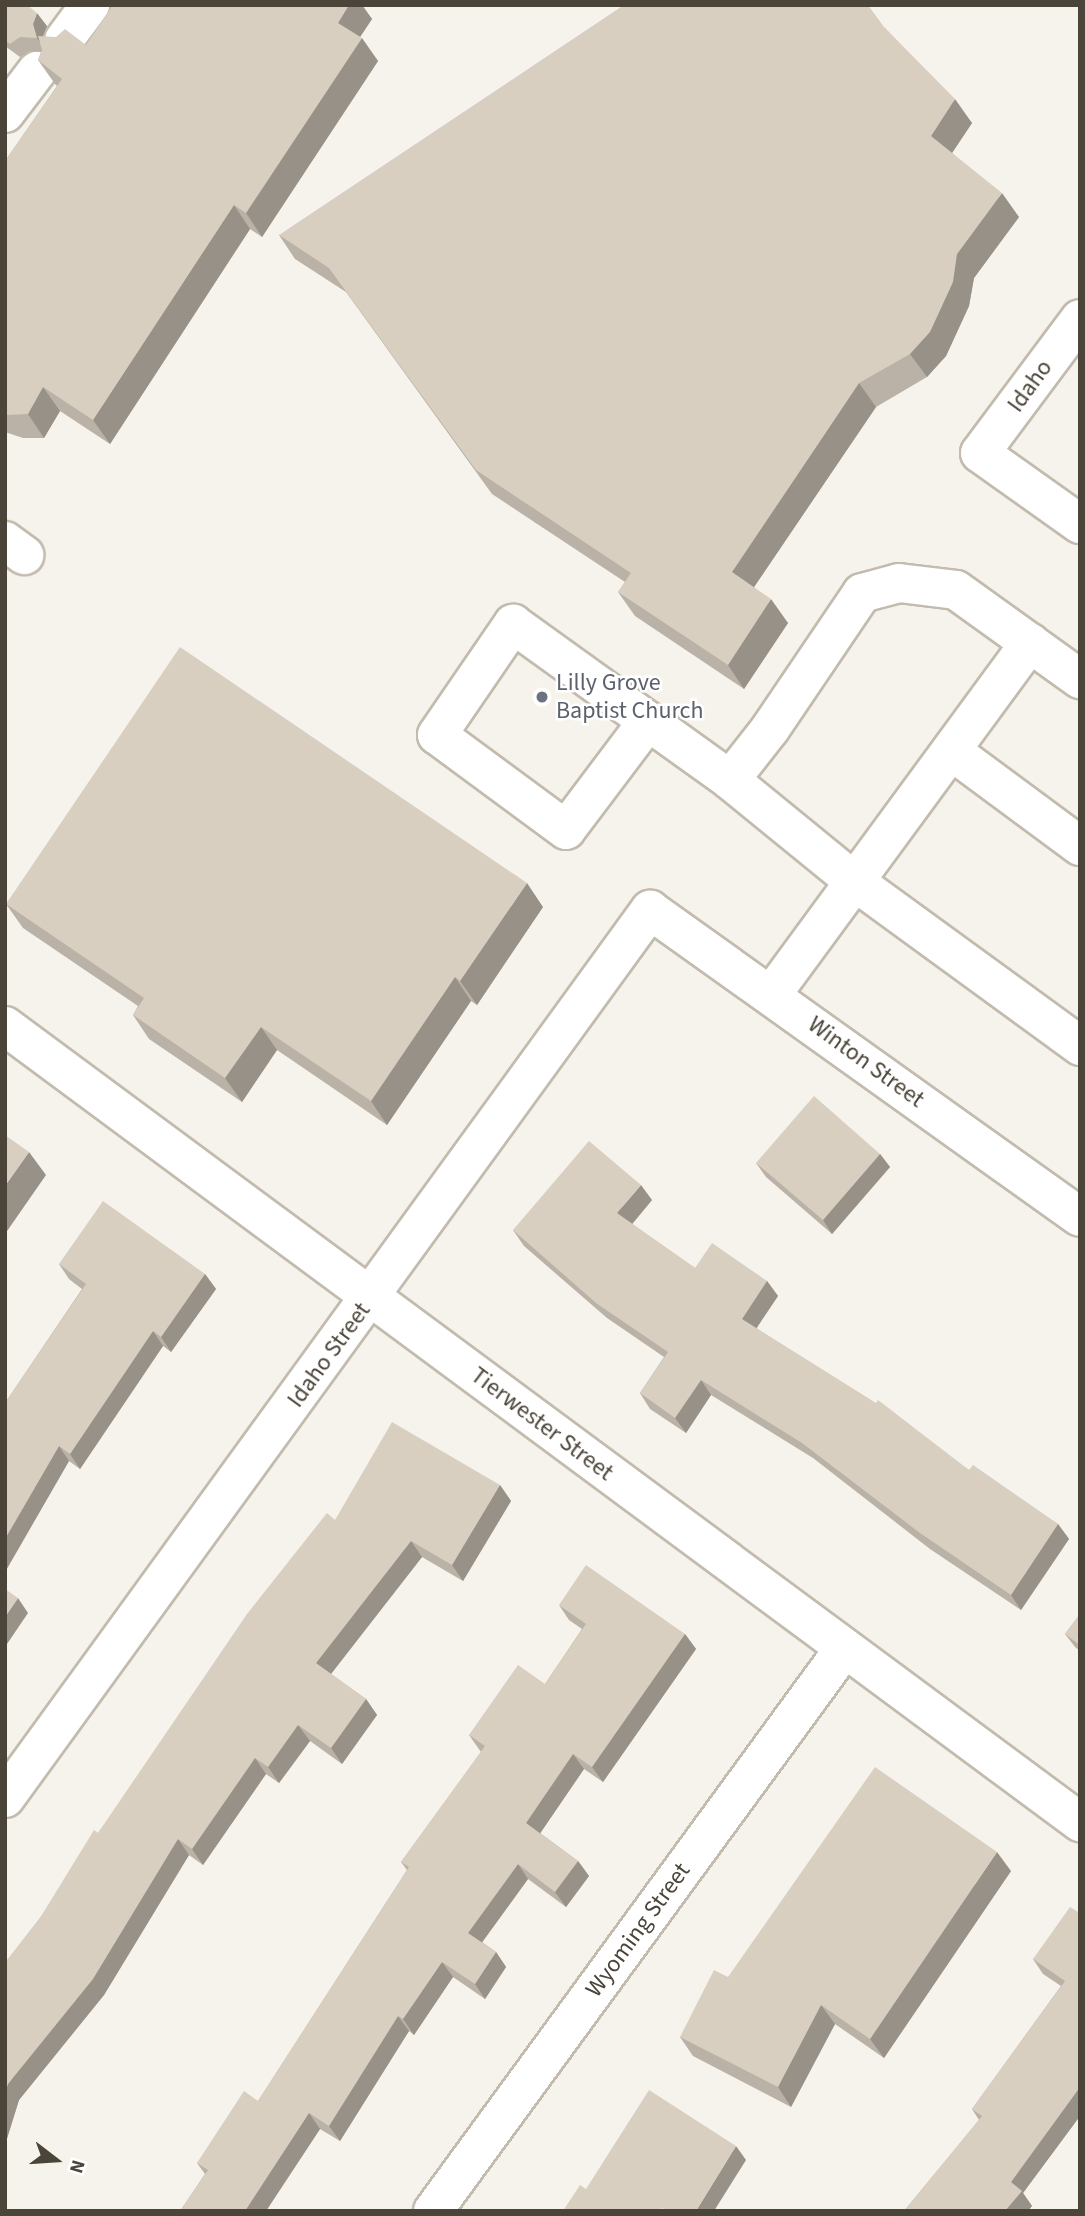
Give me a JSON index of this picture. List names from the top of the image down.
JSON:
{
  "streets": {
    "street": [
      "Idaho",
      "Winton Street",
      "Idaho Street",
      "Tierwester Street",
      "Wyoming Street"
    ]
  },
  "crossings": [
    ["Winton Street", "Idaho Street"],
    ["Idaho Street", "Tierwester Street"],
    ["Tierwester Street", "Wyoming Street"]
  ],
  "places": ["Lilly Grove Baptist Church"],
  "north": "right"
}
